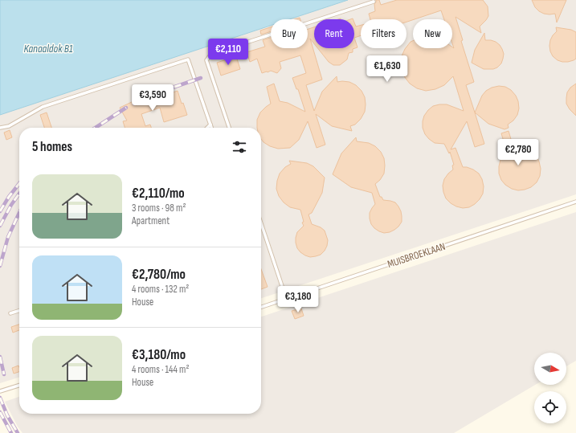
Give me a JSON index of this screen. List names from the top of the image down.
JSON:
{
  "streets": {
    "lane": ["MUISBROEKLAAN"]
  },
  "water": ["Kanaaldok B1"],
  "north": "right",
  "page": {
    "chip": [
      "Buy",
      "Rent",
      "Filters",
      "New"
    ],
    "price": [
      "€2,110",
      "€1,630",
      "€3,590",
      "€2,780",
      "€3,180"
    ],
    "heading": "5 homes",
    "list": [
      {
        "name": "€2,110/mo",
        "note": "3 rooms · 98 m² · Apartment"
      },
      {
        "name": "€2,780/mo",
        "note": "4 rooms · 132 m² · House"
      },
      {
        "name": "€3,180/mo",
        "note": "4 rooms · 144 m² · House"
      }
    ]
  }
}
